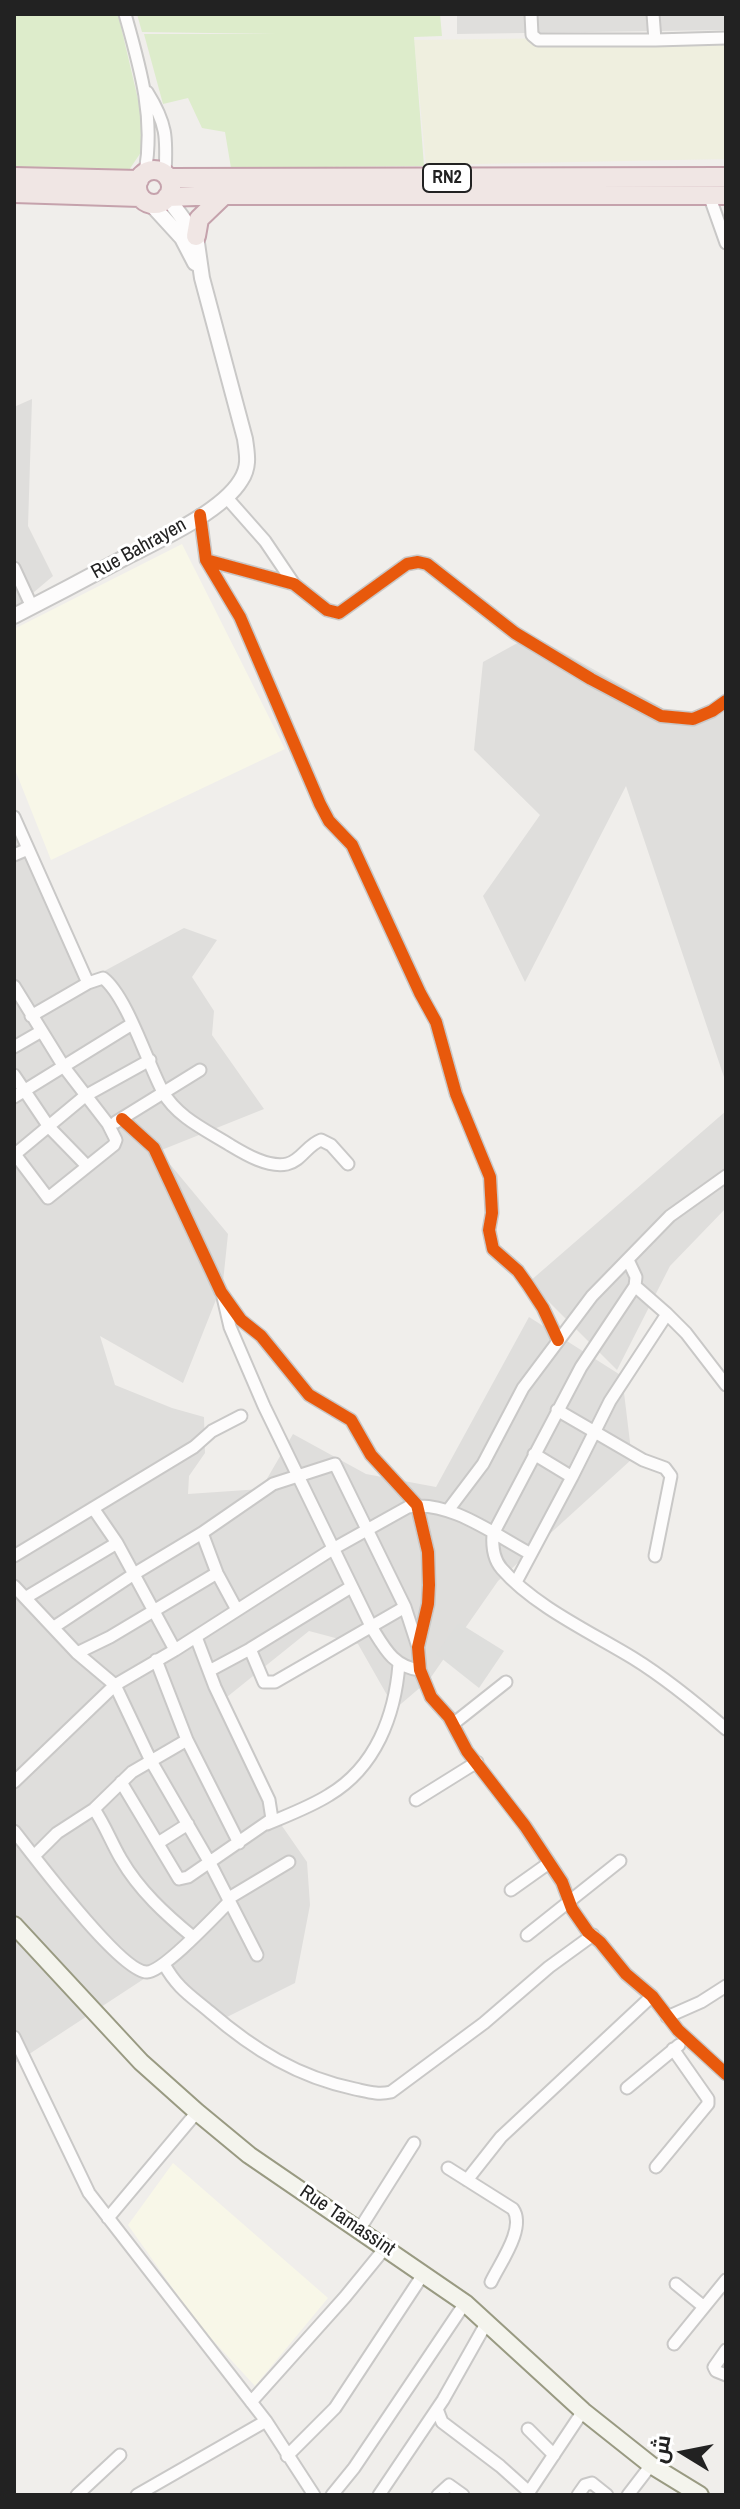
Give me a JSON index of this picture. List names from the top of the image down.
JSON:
{
  "streets": {
    "highway": ["RN2"],
    "main road": ["Rue Tamassint"],
    "street": ["Rue Bahrayen"]
  },
  "crossings": [
    ["RN2", "Rue Bahrayen"]
  ],
  "north": "left"
}
